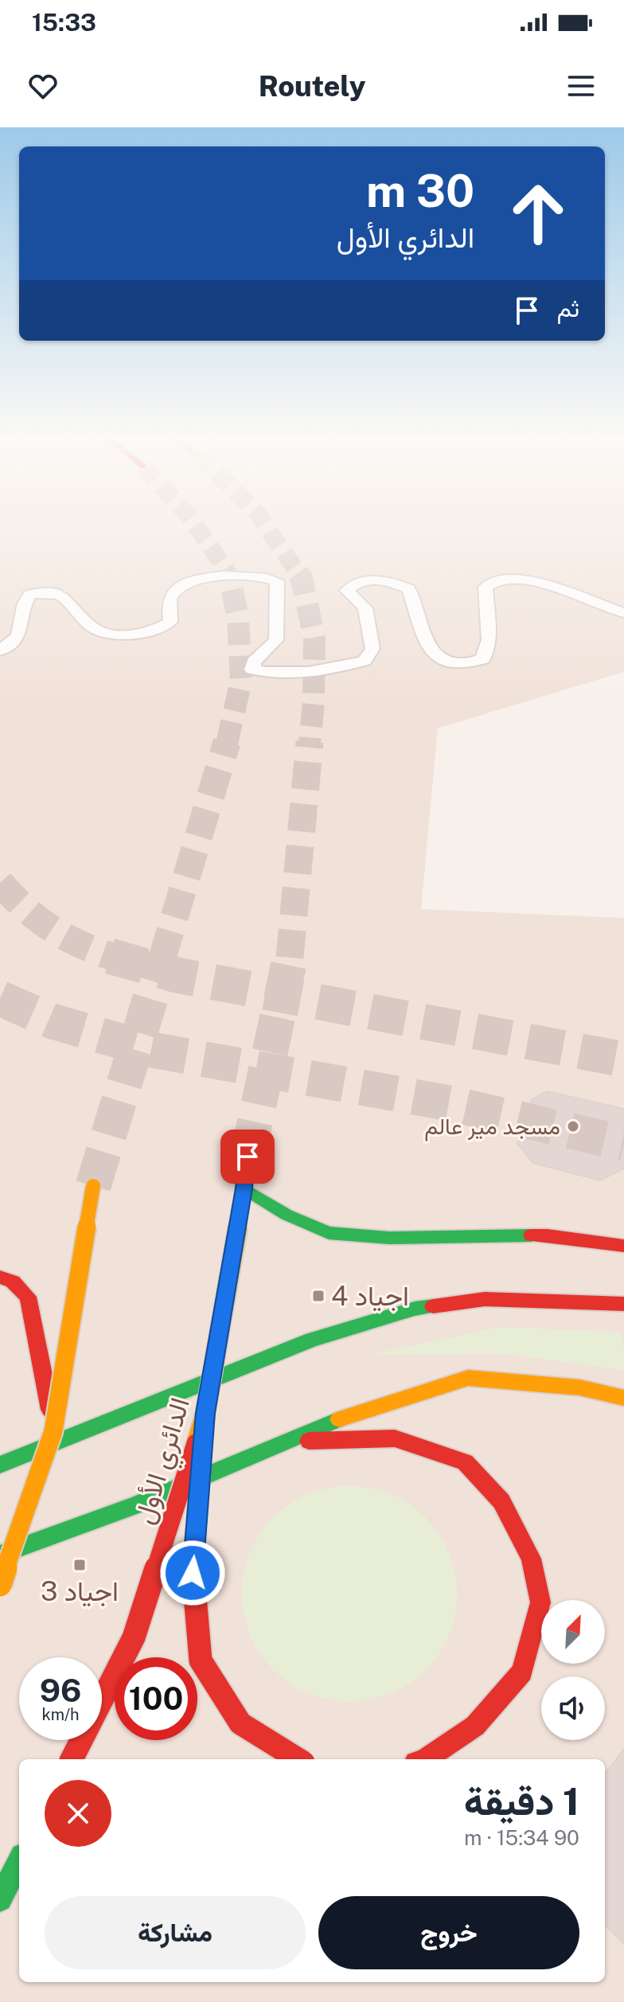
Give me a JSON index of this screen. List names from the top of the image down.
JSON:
{
  "streets": {
    "highway": ["الدائري الأول"]
  },
  "places": {
    "other": ["مسجد مير عالم"],
    "transit": ["اجياد 4", "اجياد 3"]
  },
  "north": "top right",
  "page": {
    "status": "15:33",
    "header": "Routely",
    "turn": ["30 m", "الدائري الأول"],
    "then": "ثم",
    "speed": "96 km/h",
    "limit": "100",
    "heading": ["1 دقيقة", "90 m · 15:34"],
    "buttons": ["خروج", "مشاركة"]
  }
}
